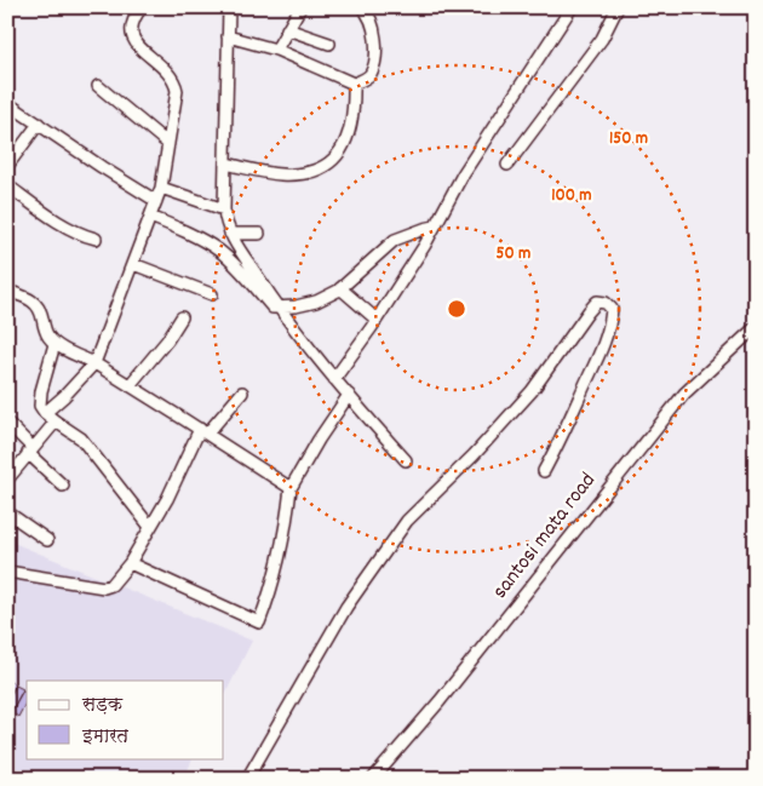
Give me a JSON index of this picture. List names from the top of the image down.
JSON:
{
  "streets": {
    "street": ["santosi mata road"]
  },
  "legend": ["सड़क", "इमारत"],
  "rings": ["150 m", "100 m", "50 m"]
}
